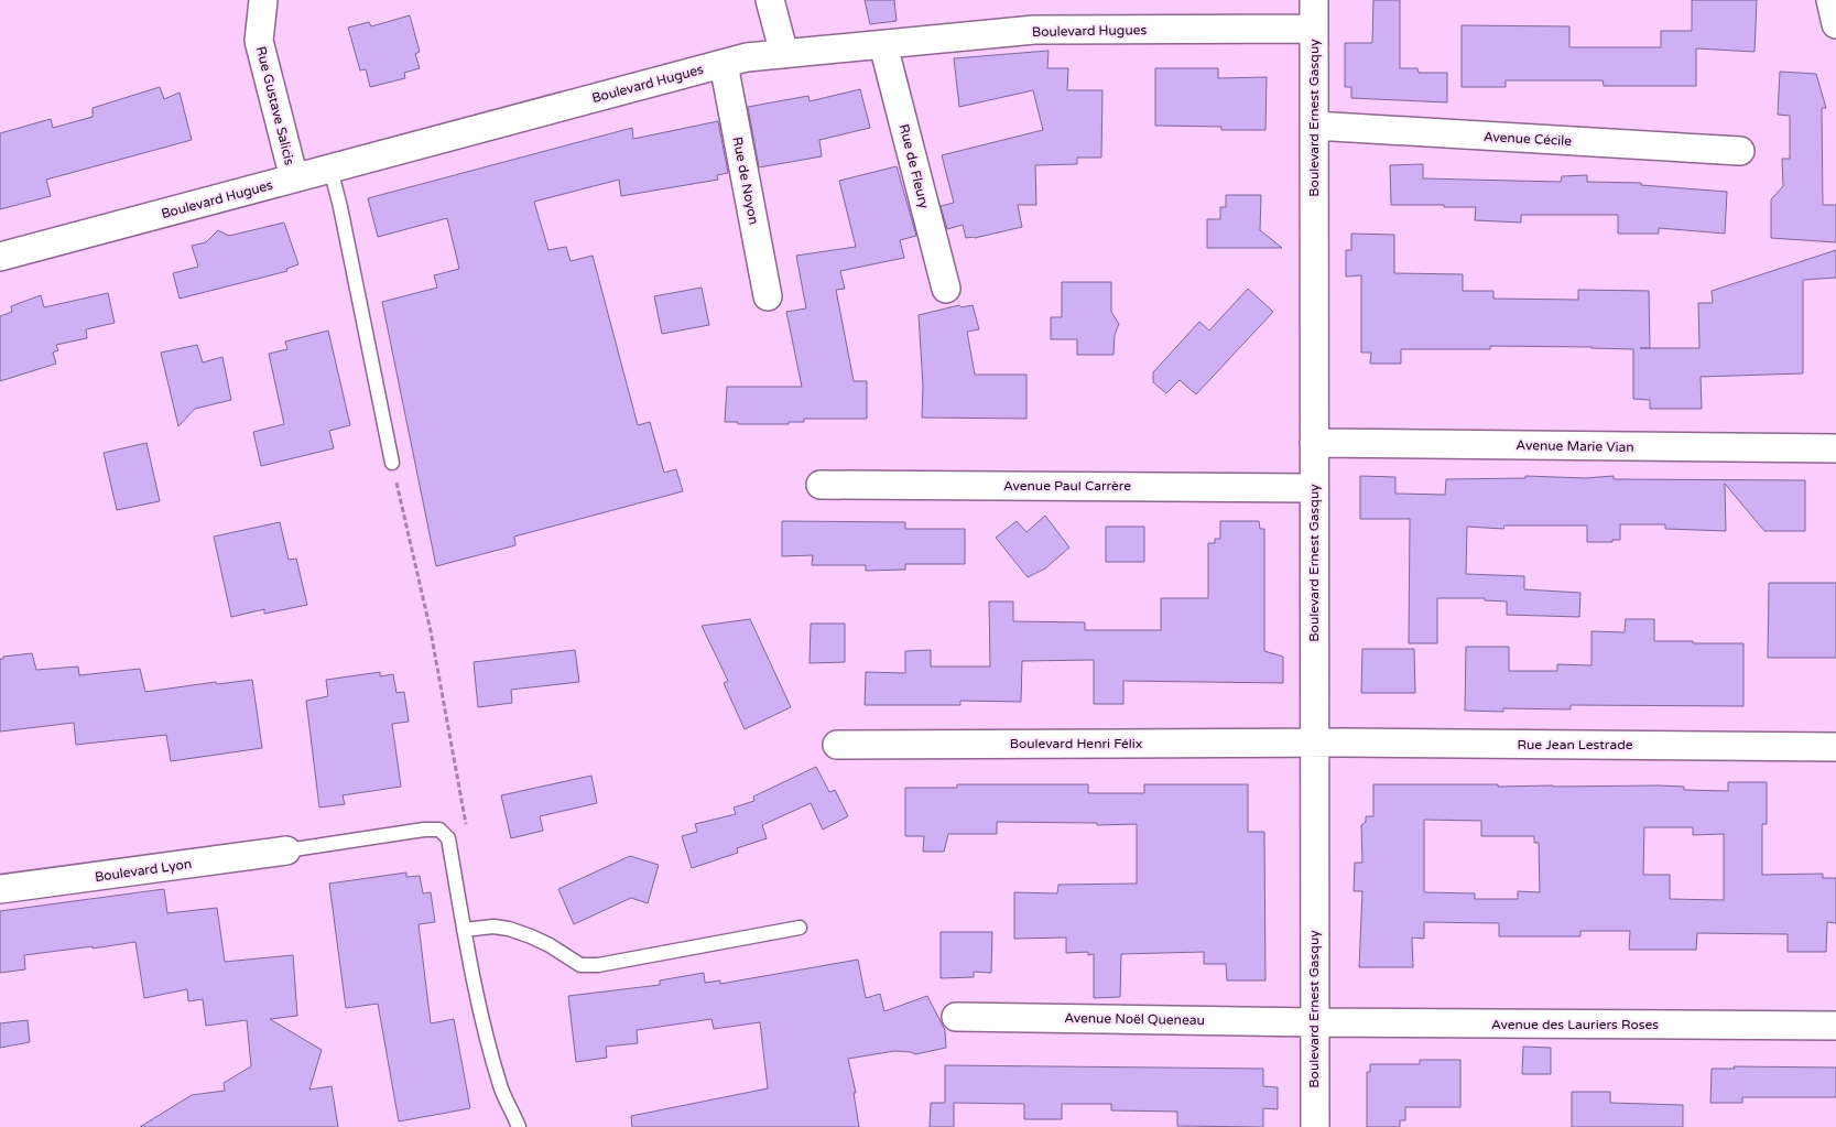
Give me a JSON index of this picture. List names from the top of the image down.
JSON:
{
  "streets": {
    "street": [
      "Boulevard Hugues",
      "Rue Gustave Salicis",
      "Boulevard Ernest Gasquy",
      "Avenue Cécile",
      "Rue de Fleury",
      "Rue de Noyon",
      "Avenue Marie Vian",
      "Avenue Paul Carrère",
      "Boulevard Henri Félix",
      "Rue Jean Lestrade",
      "Boulevard Lyon",
      "Avenue Noël Queneau",
      "Avenue des Lauriers Roses"
    ]
  },
  "crossings": [
    ["Boulevard Hugues", "Rue Gustave Salicis"],
    ["Boulevard Hugues", "Boulevard Ernest Gasquy"],
    ["Boulevard Hugues", "Rue de Fleury"],
    ["Boulevard Hugues", "Rue de Noyon"],
    ["Boulevard Ernest Gasquy", "Avenue Cécile"],
    ["Boulevard Ernest Gasquy", "Avenue Marie Vian"],
    ["Boulevard Ernest Gasquy", "Avenue Paul Carrère"],
    ["Boulevard Ernest Gasquy", "Boulevard Henri Félix"],
    ["Boulevard Ernest Gasquy", "Rue Jean Lestrade"],
    ["Boulevard Ernest Gasquy", "Avenue Noël Queneau"],
    ["Boulevard Ernest Gasquy", "Avenue des Lauriers Roses"],
    ["Boulevard Henri Félix", "Rue Jean Lestrade"],
    ["Avenue Noël Queneau", "Avenue des Lauriers Roses"]
  ]
}
